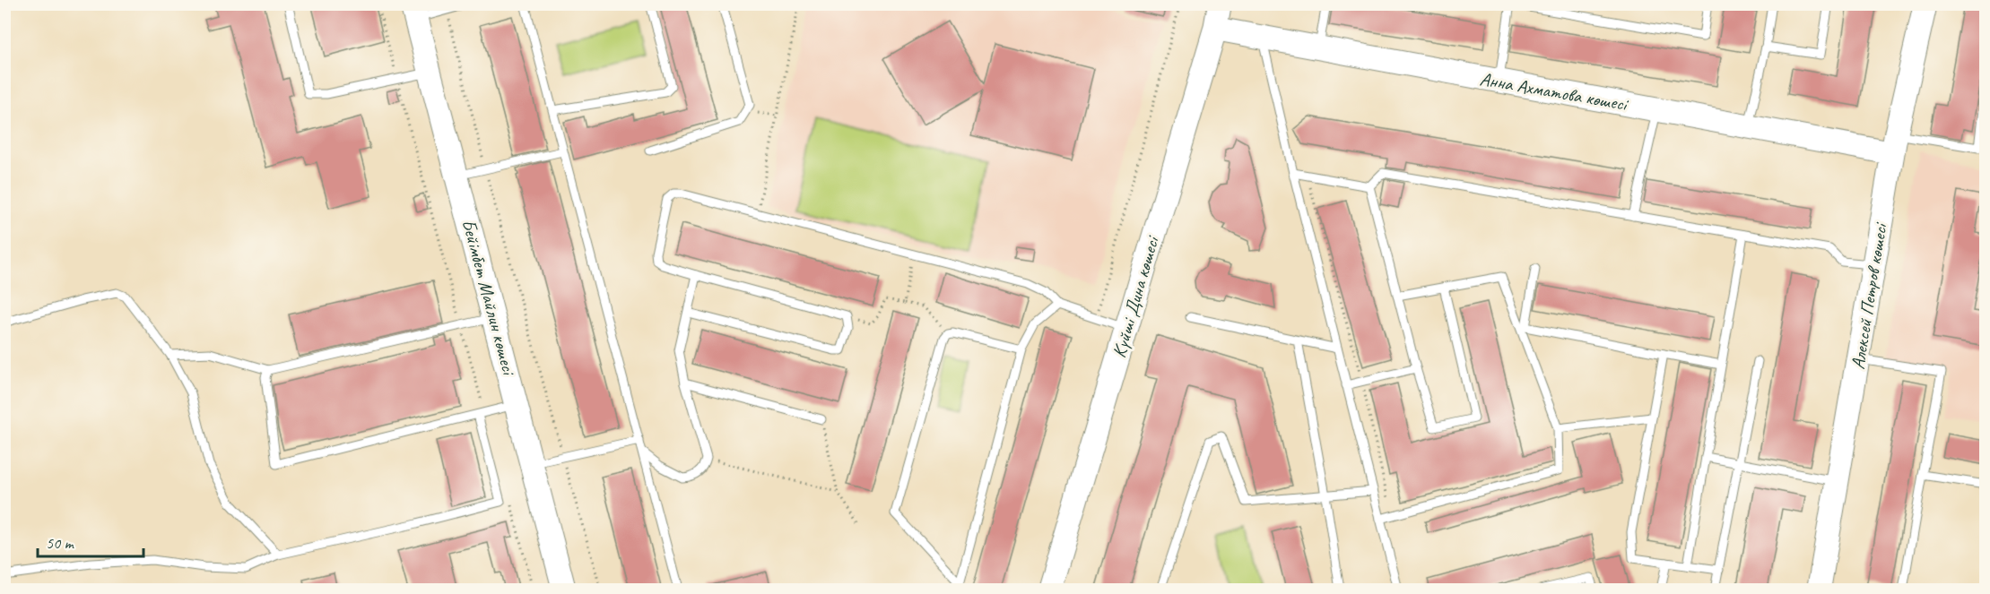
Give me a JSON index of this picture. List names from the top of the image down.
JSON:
{
  "streets": {
    "street": [
      "Анна Ахматова көшесі",
      "Бейімбет Майлин көшесі",
      "Алексей Петров көшесі",
      "Күйші Дина көшесі"
    ]
  },
  "crossings": [
    ["Анна Ахматова көшесі", "Алексей Петров көшесі"],
    ["Анна Ахматова көшесі", "Күйші Дина көшесі"]
  ],
  "scale_bar": "50 m"
}
